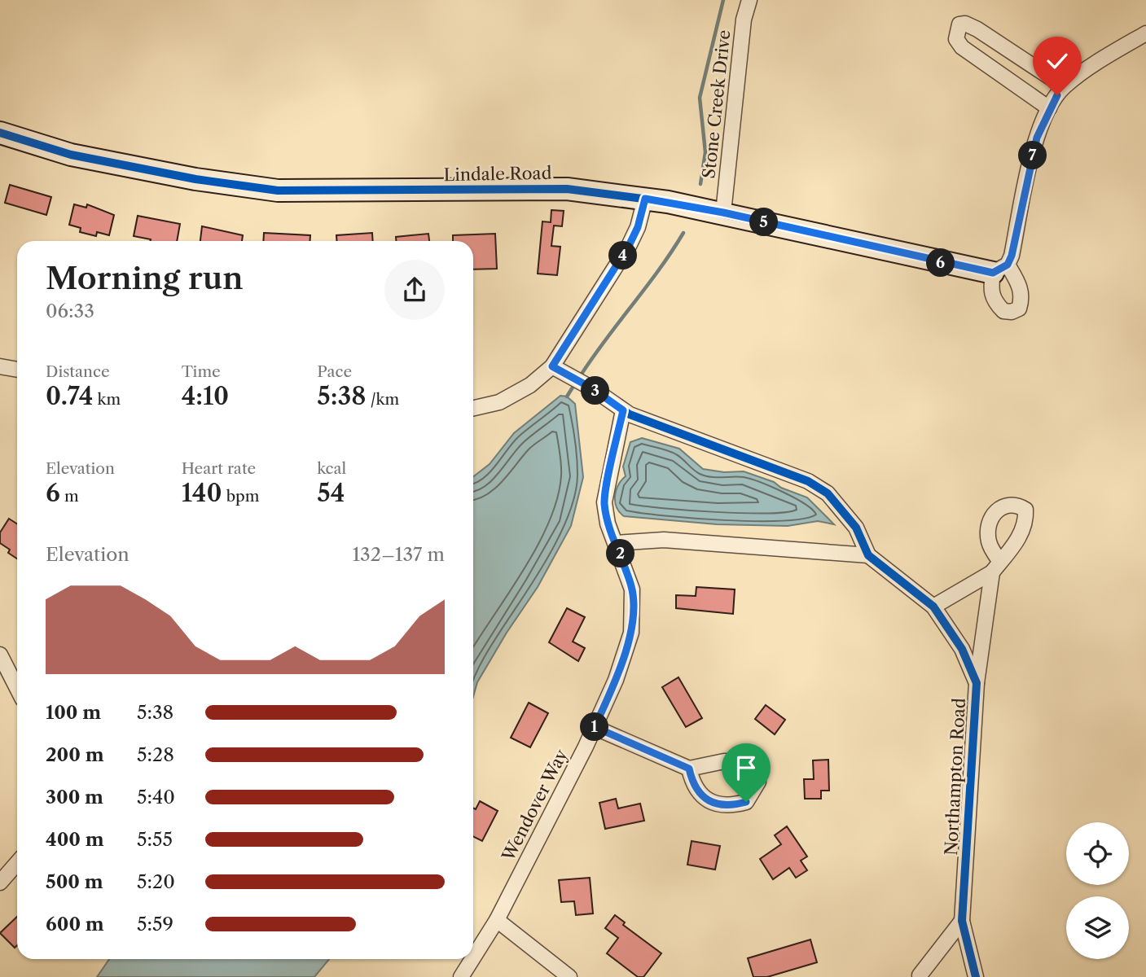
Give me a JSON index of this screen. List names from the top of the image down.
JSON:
{
  "streets": {
    "street": [
      "Stone Creek Drive",
      "Lindale Road",
      "Northampton Road",
      "Wendover Way"
    ]
  },
  "crossings": [
    ["Stone Creek Drive", "Lindale Road"]
  ],
  "page": {
    "pins": [
      "7",
      "5",
      "4",
      "6",
      "3",
      "2",
      "1"
    ],
    "heading": ["Morning run", "06:33"],
    "stats": [
      ["Distance", "0.74 km"],
      ["Time", "4:10"],
      ["Pace", "5:38 /km"],
      ["Elevation", "6 m"],
      ["Heart rate", "140 bpm"],
      ["kcal", "54"]
    ],
    "chart": ["Elevation", "132–137 m"],
    "list": [
      {
        "name": "100 m",
        "note": "5:38"
      },
      {
        "name": "200 m",
        "note": "5:28"
      },
      {
        "name": "300 m",
        "note": "5:40"
      },
      {
        "name": "400 m",
        "note": "5:55"
      },
      {
        "name": "500 m",
        "note": "5:20"
      },
      {
        "name": "600 m",
        "note": "5:59"
      }
    ]
  }
}
